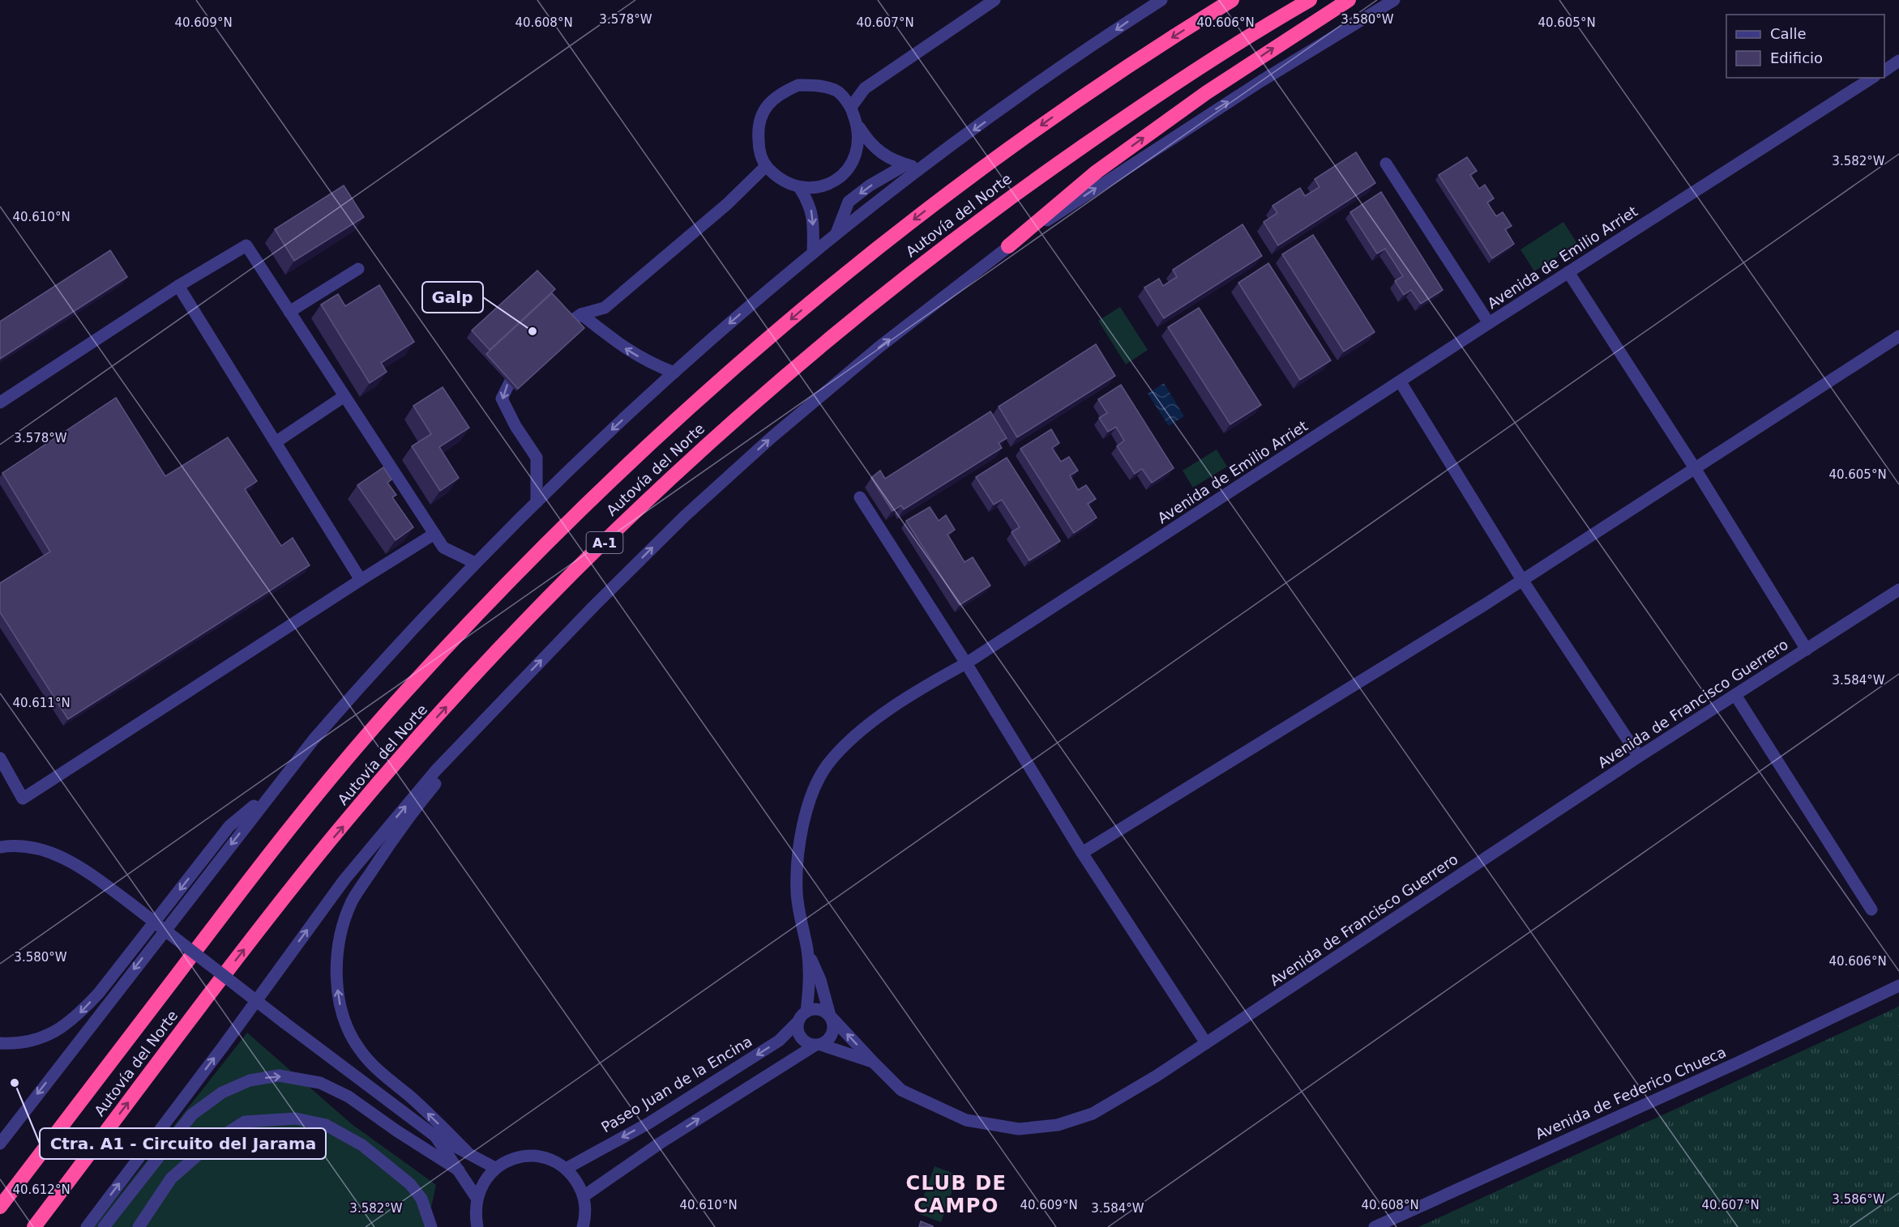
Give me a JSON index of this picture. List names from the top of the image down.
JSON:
{
  "streets": {
    "highway": ["Autovía del Norte", "A-1"],
    "street": [
      "Avenida de Emilio Arriet",
      "Avenida de Francisco Guerrero",
      "Paseo Juan de la Encina",
      "Avenida de Federico Chueca"
    ]
  },
  "crossings": [
    ["Avenida de Emilio Arriet", "Avenida de Francisco Guerrero"],
    ["Avenida de Emilio Arriet", "Paseo Juan de la Encina"],
    ["Avenida de Francisco Guerrero", "Paseo Juan de la Encina"]
  ],
  "districts": ["CLUB DE CAMPO"],
  "places": ["Galp", "Ctra. A1 - Circuito del Jarama"],
  "legend": ["Calle", "Edificio"],
  "coordinates": [
    "3.578°W",
    "3.580°W",
    "40.609°N",
    "40.608°N",
    "40.607°N",
    "40.606°N",
    "40.605°N",
    "3.582°W",
    "40.610°N",
    "3.584°W",
    "40.611°N",
    "40.612°N",
    "3.586°W"
  ]
}
